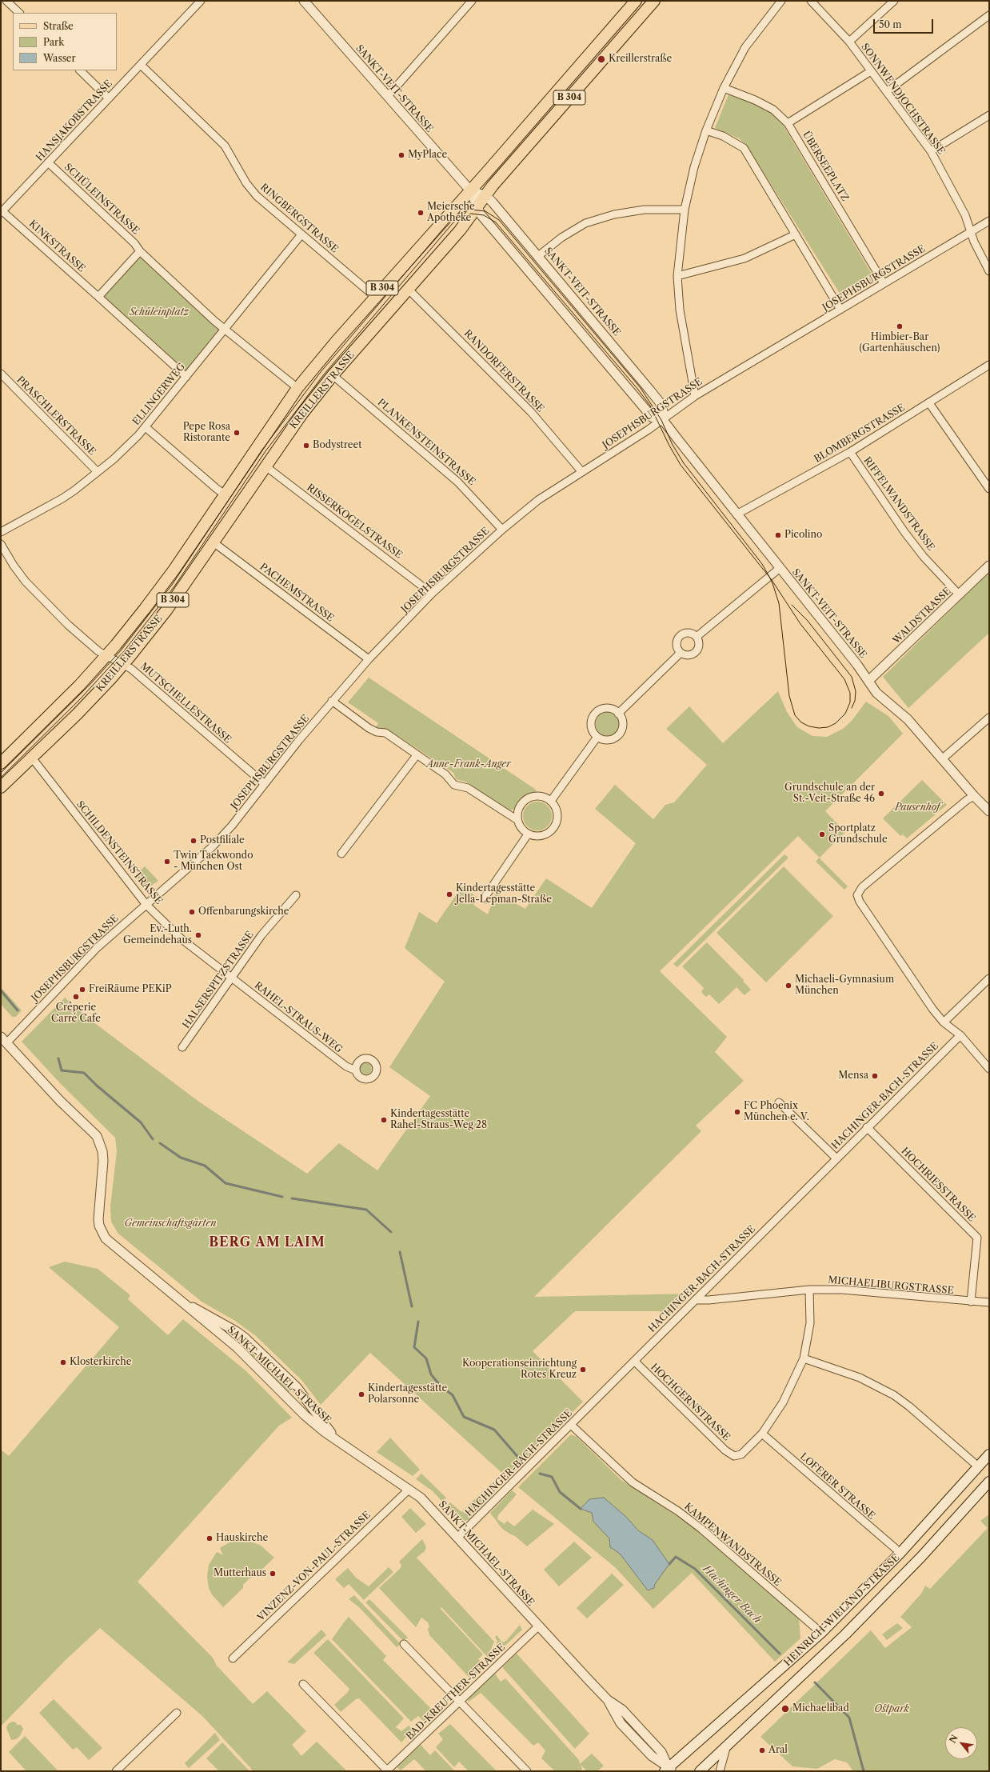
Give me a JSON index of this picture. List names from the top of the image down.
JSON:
{
  "streets": {
    "main road": ["B 304", "KREILLERSTRASSE", "HEINRICH-WIELAND-STRASSE"],
    "street": [
      "SANKT-VEIT-STRASSE",
      "SONNWENDJOCHSTRASSE",
      "HANSJAKOBSTRASSE",
      "ÜBERSEEPLATZ",
      "SCHÜLEINSTRASSE",
      "RINGBERGSTRASSE",
      "KINKSTRASSE",
      "JOSEPHSBURGSTRASSE",
      "RANDORFERSTRASSE",
      "ELLINGERWEG",
      "PRASCHLERSTRASSE",
      "BLOMBERGSTRASSE",
      "PLANKENSTEINSTRASSE",
      "RIFFELWANDSTRASSE",
      "RISSERKOGELSTRASSE",
      "PACHEMSTRASSE",
      "WALDSTRASSE",
      "MUTSCHELLESTRASSE",
      "SCHILDENSTEINSTRASSE",
      "HALSERSPITZSTRASSE",
      "RAHEL-STRAUS-WEG",
      "HACHINGER-BACH-STRASSE",
      "HOCHRIESSTRASSE",
      "MICHAELIBURGSTRASSE",
      "SANKT-MICHAEL-STRASSE",
      "HOCHGERNSTRASSE",
      "LOFERER STRASSE",
      "KAMPENWANDSTRASSE",
      "VINZENZ-VON-PAUL-STRASSE",
      "BAD-KREUTHER-STRASSE"
    ]
  },
  "crossings": [
    ["SANKT-VEIT-STRASSE", "JOSEPHSBURGSTRASSE"],
    ["SANKT-VEIT-STRASSE", "KREILLERSTRASSE"],
    ["SANKT-VEIT-STRASSE", "BLOMBERGSTRASSE"],
    ["SANKT-VEIT-STRASSE", "WALDSTRASSE"],
    ["SONNWENDJOCHSTRASSE", "JOSEPHSBURGSTRASSE"],
    ["HANSJAKOBSTRASSE", "SCHÜLEINSTRASSE"],
    ["HANSJAKOBSTRASSE", "RINGBERGSTRASSE"],
    ["HANSJAKOBSTRASSE", "KINKSTRASSE"],
    ["ÜBERSEEPLATZ", "JOSEPHSBURGSTRASSE"],
    ["RINGBERGSTRASSE", "KREILLERSTRASSE"],
    ["RINGBERGSTRASSE", "ELLINGERWEG"],
    ["JOSEPHSBURGSTRASSE", "RANDORFERSTRASSE"],
    ["JOSEPHSBURGSTRASSE", "PLANKENSTEINSTRASSE"],
    ["JOSEPHSBURGSTRASSE", "RISSERKOGELSTRASSE"],
    ["JOSEPHSBURGSTRASSE", "PACHEMSTRASSE"],
    ["JOSEPHSBURGSTRASSE", "MUTSCHELLESTRASSE"],
    ["JOSEPHSBURGSTRASSE", "SCHILDENSTEINSTRASSE"],
    ["JOSEPHSBURGSTRASSE", "SANKT-MICHAEL-STRASSE"],
    ["RANDORFERSTRASSE", "KREILLERSTRASSE"],
    ["KREILLERSTRASSE", "PLANKENSTEINSTRASSE"],
    ["KREILLERSTRASSE", "RISSERKOGELSTRASSE"],
    ["KREILLERSTRASSE", "PACHEMSTRASSE"],
    ["KREILLERSTRASSE", "MUTSCHELLESTRASSE"],
    ["KREILLERSTRASSE", "SCHILDENSTEINSTRASSE"],
    ["ELLINGERWEG", "PRASCHLERSTRASSE"],
    ["BLOMBERGSTRASSE", "RIFFELWANDSTRASSE"],
    ["RIFFELWANDSTRASSE", "WALDSTRASSE"],
    ["SCHILDENSTEINSTRASSE", "HALSERSPITZSTRASSE"],
    ["SCHILDENSTEINSTRASSE", "RAHEL-STRAUS-WEG"],
    ["HALSERSPITZSTRASSE", "RAHEL-STRAUS-WEG"],
    ["HACHINGER-BACH-STRASSE", "HOCHRIESSTRASSE"],
    ["HACHINGER-BACH-STRASSE", "MICHAELIBURGSTRASSE"],
    ["HACHINGER-BACH-STRASSE", "SANKT-MICHAEL-STRASSE"],
    ["HACHINGER-BACH-STRASSE", "HOCHGERNSTRASSE"],
    ["HACHINGER-BACH-STRASSE", "KAMPENWANDSTRASSE"],
    ["HOCHRIESSTRASSE", "MICHAELIBURGSTRASSE"],
    ["SANKT-MICHAEL-STRASSE", "VINZENZ-VON-PAUL-STRASSE"],
    ["SANKT-MICHAEL-STRASSE", "HEINRICH-WIELAND-STRASSE"],
    ["SANKT-MICHAEL-STRASSE", "BAD-KREUTHER-STRASSE"],
    ["HOCHGERNSTRASSE", "LOFERER STRASSE"],
    ["LOFERER STRASSE", "HEINRICH-WIELAND-STRASSE"],
    ["KAMPENWANDSTRASSE", "HEINRICH-WIELAND-STRASSE"]
  ],
  "districts": ["BERG AM LAIM"],
  "water": ["Hachinger Bach"],
  "parks": [
    "Schüleinplatz",
    "Anne-Frank-Anger",
    "Pausenhof",
    "Gemeinschaftsgärten",
    "Ostpark"
  ],
  "places": [
    "Kreillerstraße",
    "MyPlace",
    "Meiersche Apotheke",
    "Himbier-Bar (Gartenhäuschen)",
    "Pepe Rosa Ristorante",
    "Bodystreet",
    "Picolino",
    "Grundschule an der St.-Veit-Straße 46",
    "Sportplatz Grundschule",
    "Postfiliale",
    "Twin Taekwondo - München Ost",
    "Kindertagesstätte Jella-Lepman-Straße",
    "Offenbarungskirche",
    "Ev.-Luth. Gemeindehaus",
    "Michaeli-Gymnasium München",
    "FreiRäume PEKiP",
    "Crêperie Carré Cafe",
    "Mensa",
    "FC Phoenix München e. V.",
    "Kindertagesstätte Rahel-Straus-Weg 28",
    "Klosterkirche",
    "Kooperationseinrichtung Rotes Kreuz",
    "Kindertagesstätte Polarsonne",
    "Hauskirche",
    "Mutterhaus",
    "Michaelibad",
    "Aral"
  ],
  "legend": ["Straße", "Park", "Wasser"],
  "scale_bar": "50 m",
  "north": "top left"
}
